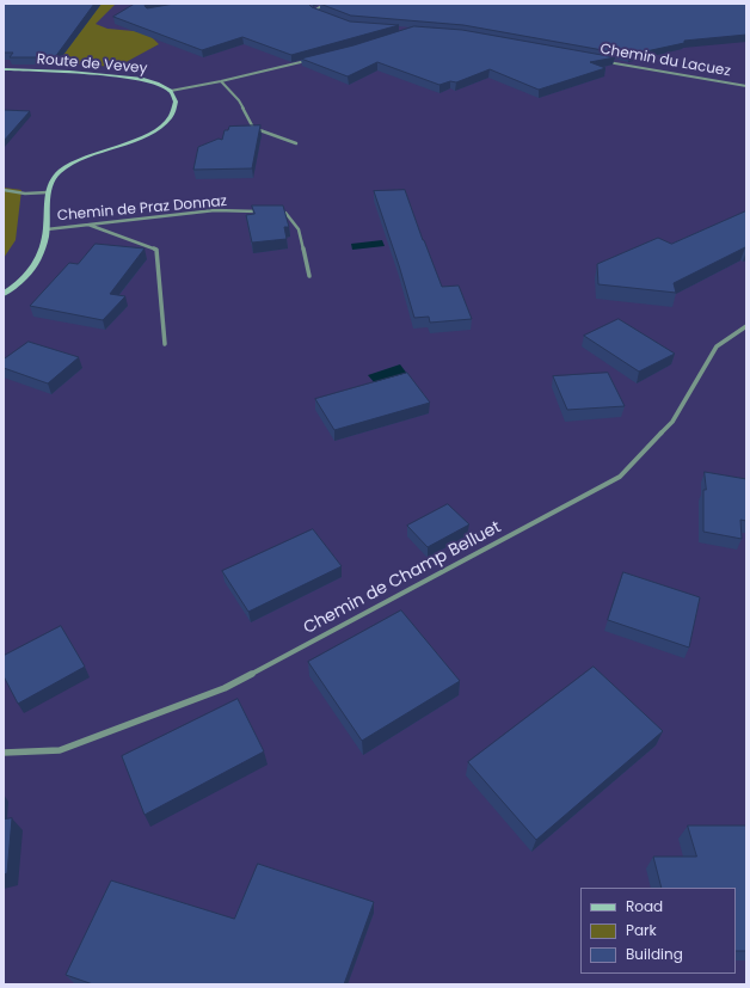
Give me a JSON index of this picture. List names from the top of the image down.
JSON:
{
  "streets": {
    "street": [
      "Chemin du Lacuez",
      "Route de Vevey",
      "Chemin de Praz Donnaz",
      "Chemin de Champ Belluet"
    ]
  },
  "legend": ["Road", "Park", "Building"]
}
